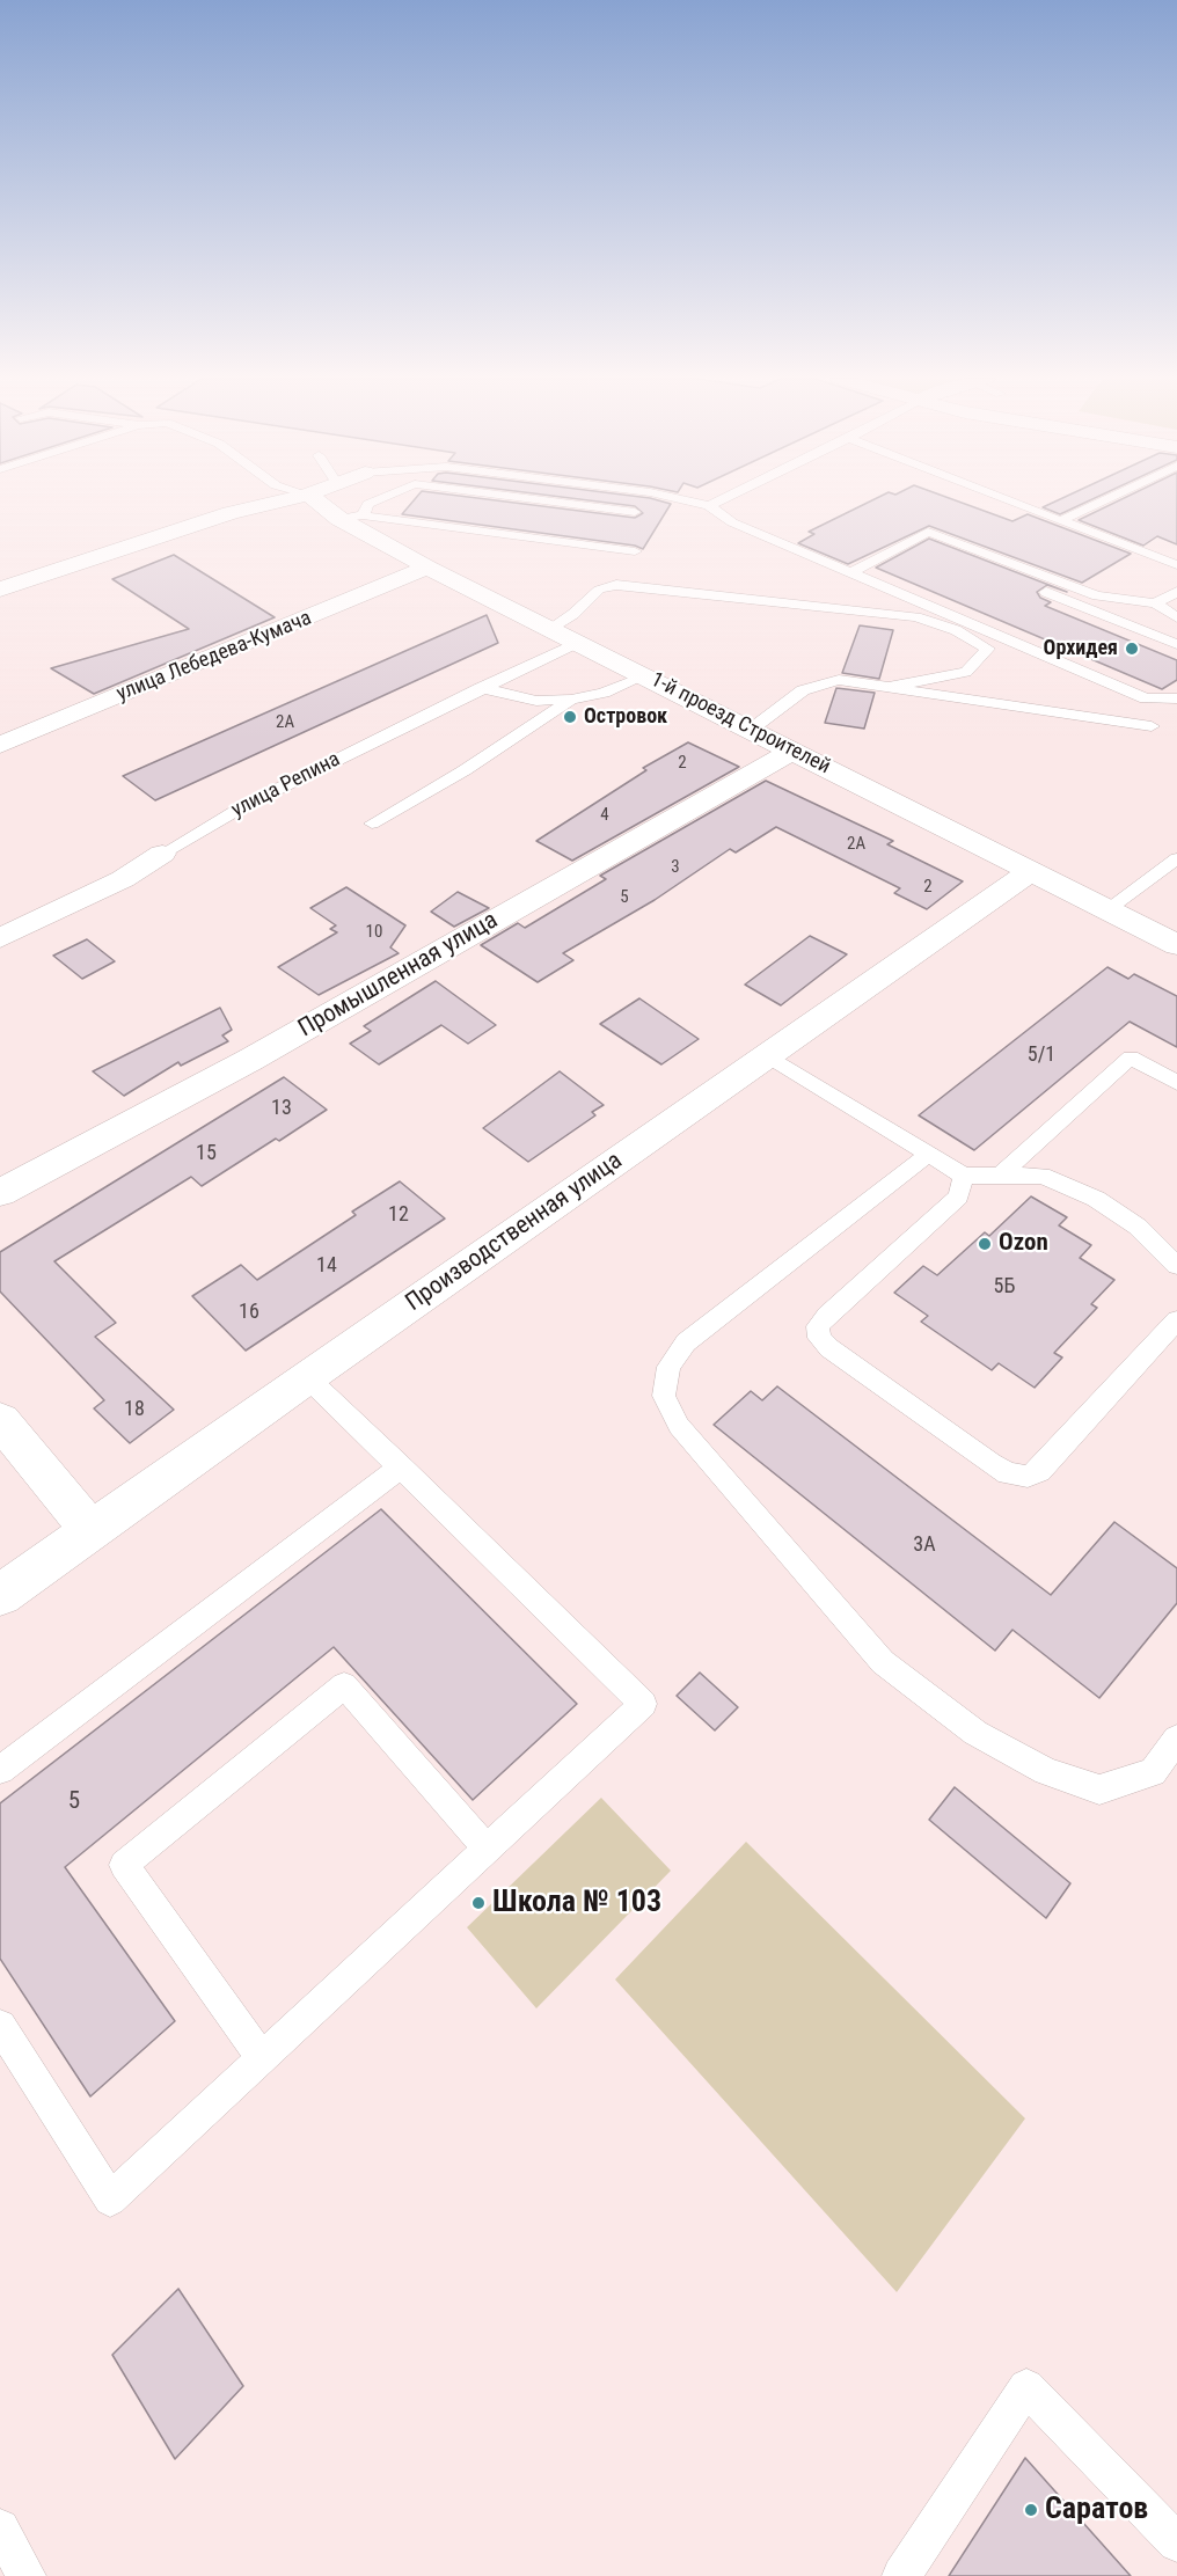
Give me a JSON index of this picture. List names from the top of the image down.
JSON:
{
  "streets": {
    "street": [
      "улица Лебедева-Кумача",
      "1-й проезд Строителей",
      "улица Репина",
      "Промышленная улица",
      "Производственная улица"
    ]
  },
  "crossings": [
    ["улица Лебедева-Кумача", "1-й проезд Строителей"],
    ["1-й проезд Строителей", "улица Репина"],
    ["1-й проезд Строителей", "Промышленная улица"],
    ["1-й проезд Строителей", "Производственная улица"]
  ],
  "places": [
    "Орхидея",
    "Островок",
    "Ozon",
    "Школа № 103",
    "Саратов"
  ],
  "house_numbers": [
    "2А",
    "2",
    "4",
    "2А",
    "3",
    "2",
    "5",
    "10",
    "5/1",
    "13",
    "15",
    "12",
    "14",
    "5Б",
    "16",
    "18",
    "3А",
    "5"
  ]
}
